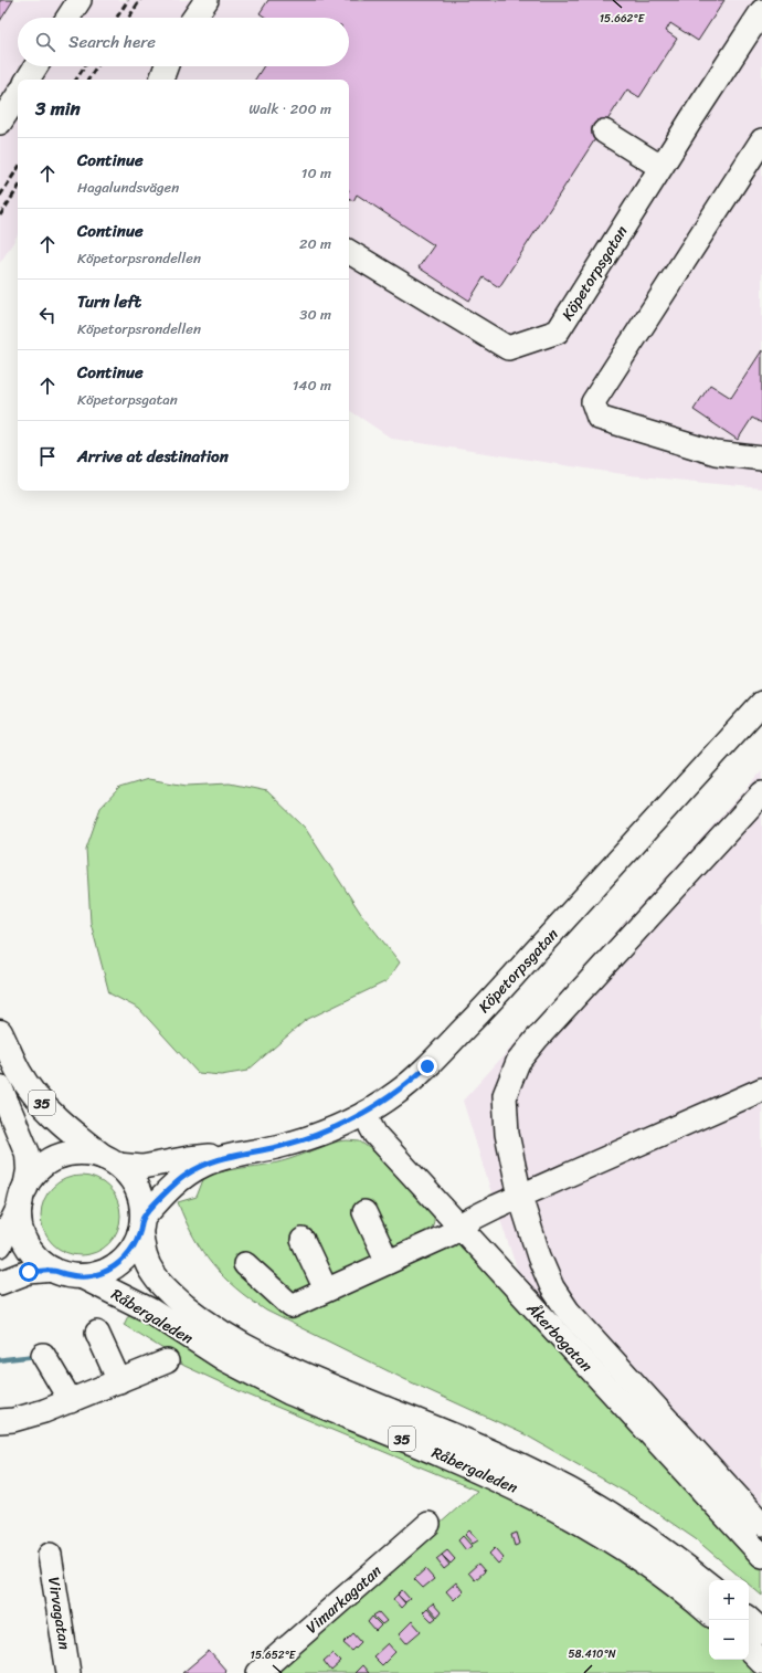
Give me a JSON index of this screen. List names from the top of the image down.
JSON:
{
  "streets": {
    "main road": ["35", "Råbergaleden"],
    "street": [
      "Köpetorpsgatan",
      "Åkerbogatan",
      "Vimarkagatan",
      "Virvagatan"
    ]
  },
  "crossings": [
    ["Köpetorpsgatan", "35"],
    ["Köpetorpsgatan", "Råbergaleden"],
    ["Köpetorpsgatan", "Åkerbogatan"],
    ["35", "Råbergaleden"]
  ],
  "page": {
    "search": "Search here",
    "heading": ["3 min", "Walk · 200 m"],
    "list": [
      ["Continue", "Hagalundsvägen", "10 m"],
      ["Continue", "Köpetorpsrondellen", "20 m"],
      ["Turn left", "Köpetorpsrondellen", "30 m"],
      ["Continue", "Köpetorpsgatan", "140 m"],
      "Arrive at destination"
    ],
    "map_buttons": ["+", "−"]
  },
  "coordinates": ["15.662°E", "58.410°N", "15.652°E"]
}
